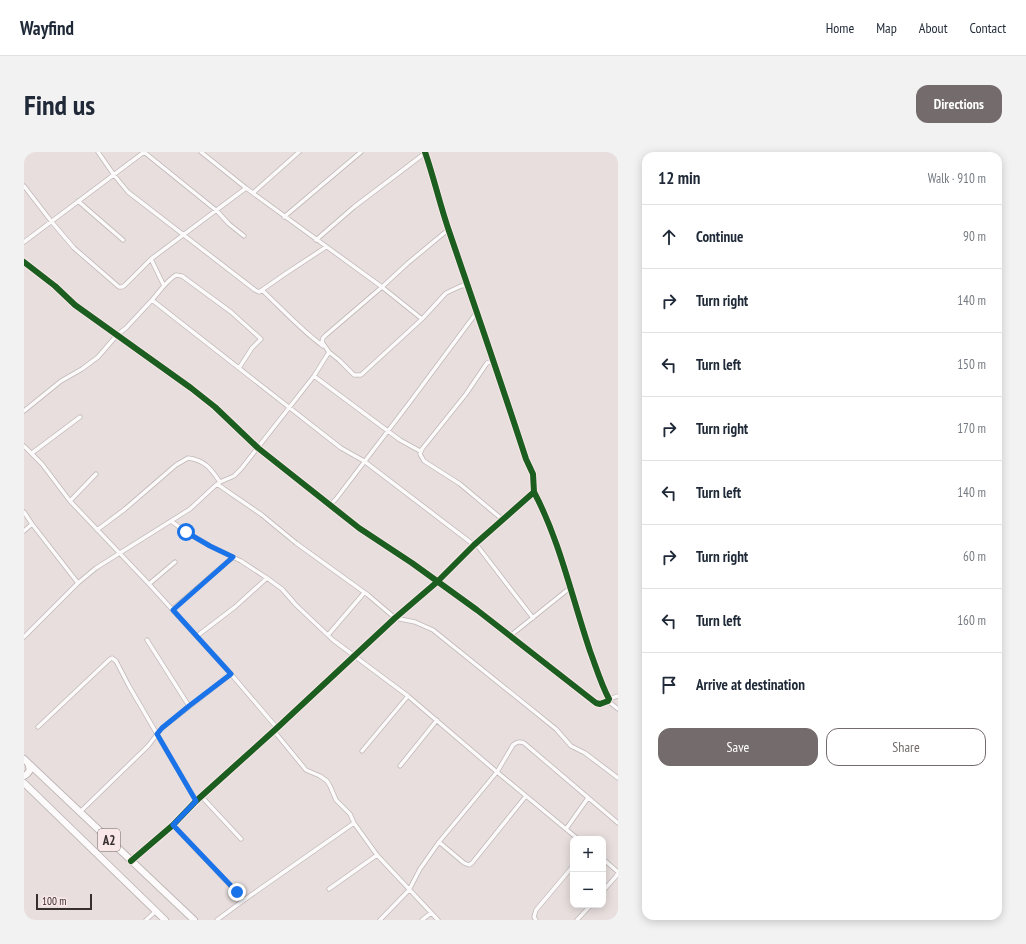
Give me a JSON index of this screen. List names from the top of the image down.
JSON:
{
  "streets": {
    "highway": ["A2"]
  },
  "scale_bar": "100 m",
  "page": {
    "header": "Wayfind",
    "nav": [
      "Home",
      "Map",
      "About",
      "Contact"
    ],
    "buttons": [
      "Directions",
      ["Save", "Share"]
    ],
    "title": "Find us",
    "heading": ["12 min", "Walk · 910 m"],
    "list": [
      ["Continue", "90 m"],
      ["Turn right", "140 m"],
      ["Turn left", "150 m"],
      ["Turn right", "170 m"],
      ["Turn left", "140 m"],
      ["Turn right", "60 m"],
      ["Turn left", "160 m"],
      "Arrive at destination"
    ],
    "map_buttons": ["+", "−"],
    "scale": "100 m"
  }
}
